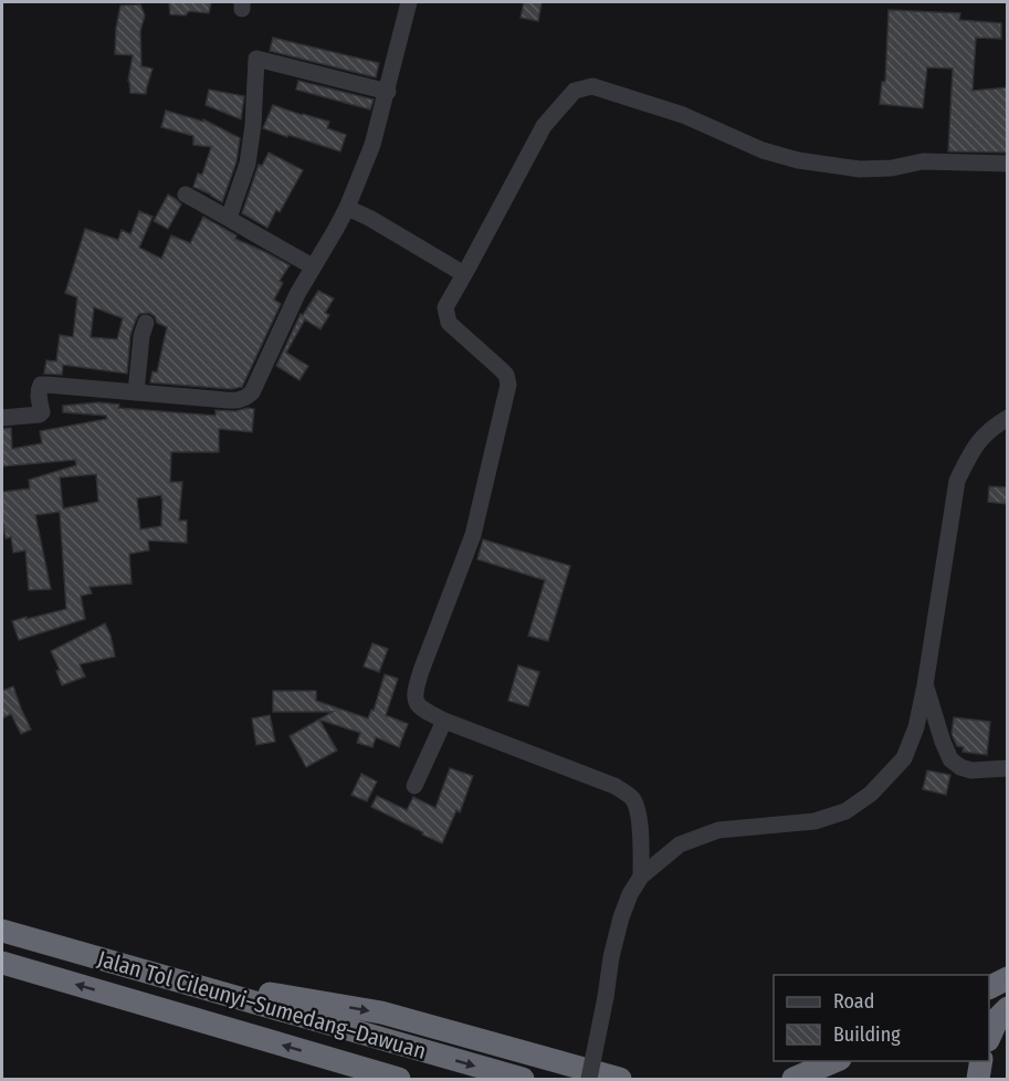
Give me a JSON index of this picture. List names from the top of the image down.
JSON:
{
  "streets": {
    "highway": ["Jalan Tol Cileunyi–Sumedang–Dawuan"]
  },
  "legend": ["Road", "Building"]
}
